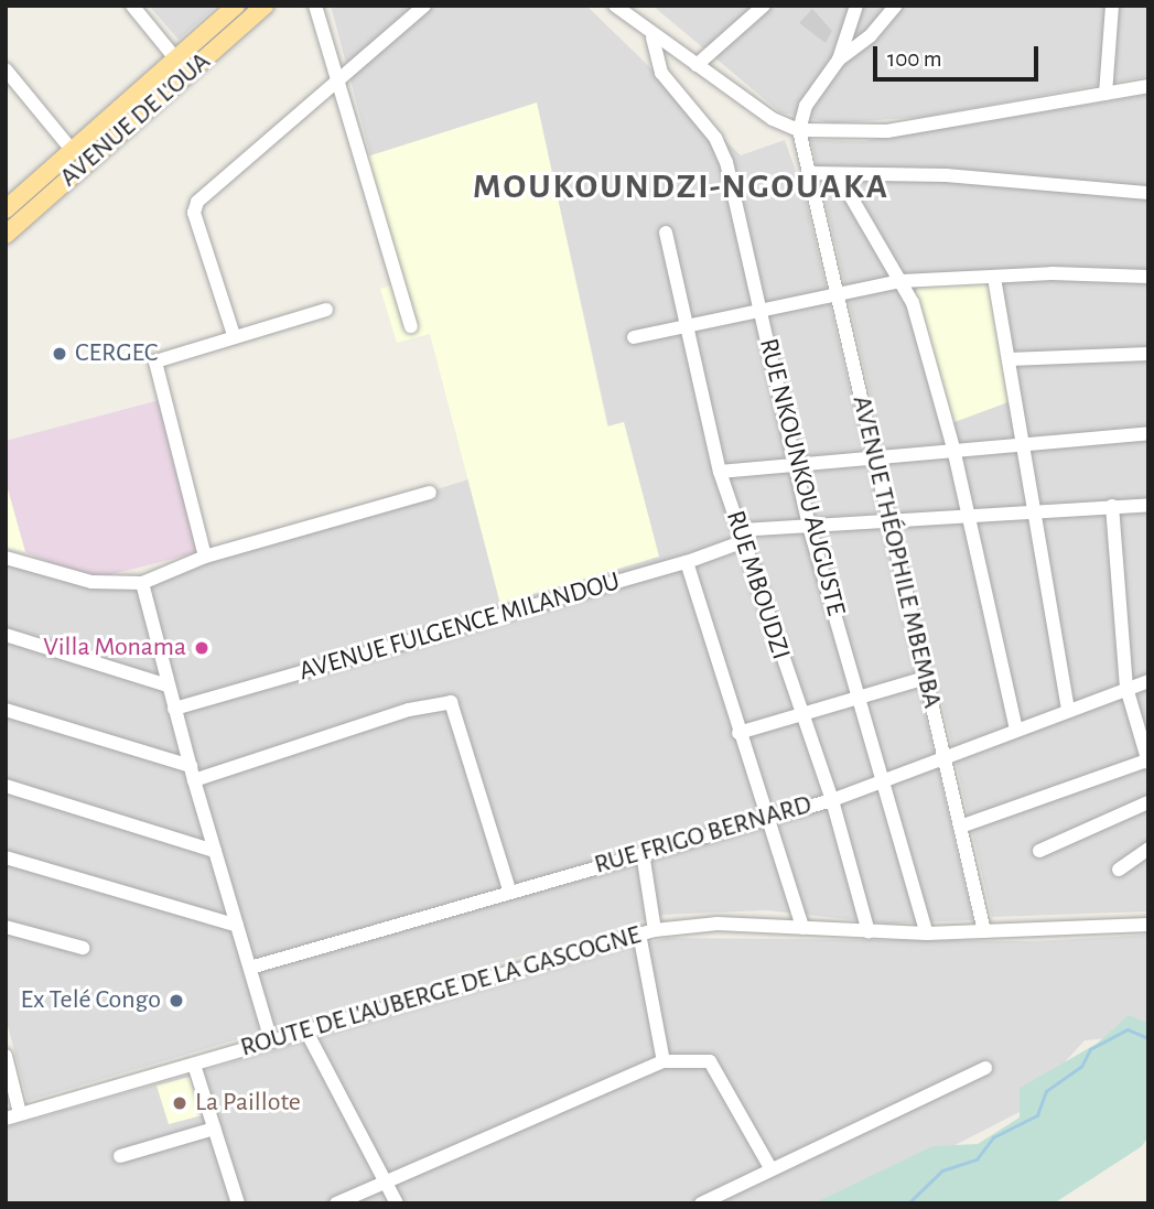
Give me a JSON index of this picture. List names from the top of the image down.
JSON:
{
  "streets": {
    "main road": ["AVENUE DE L'OUA"],
    "street": [
      "RUE NKOUNKOU AUGUSTE",
      "AVENUE THÉOPHILE MBEMBA",
      "RUE MBOUDZI",
      "AVENUE FULGENCE MILANDOU",
      "RUE FRIGO BERNARD",
      "ROUTE DE L'AUBERGE DE LA GASCOGNE"
    ]
  },
  "crossings": [
    ["RUE NKOUNKOU AUGUSTE", "AVENUE FULGENCE MILANDOU"],
    ["RUE NKOUNKOU AUGUSTE", "RUE FRIGO BERNARD"],
    ["RUE NKOUNKOU AUGUSTE", "ROUTE DE L'AUBERGE DE LA GASCOGNE"],
    ["AVENUE THÉOPHILE MBEMBA", "AVENUE FULGENCE MILANDOU"],
    ["AVENUE THÉOPHILE MBEMBA", "RUE FRIGO BERNARD"],
    ["AVENUE THÉOPHILE MBEMBA", "ROUTE DE L'AUBERGE DE LA GASCOGNE"],
    ["RUE MBOUDZI", "AVENUE FULGENCE MILANDOU"],
    ["RUE MBOUDZI", "RUE FRIGO BERNARD"],
    ["RUE MBOUDZI", "ROUTE DE L'AUBERGE DE LA GASCOGNE"]
  ],
  "districts": ["MOUKOUNDZI-NGOUAKA"],
  "places": [
    "CERGEC",
    "Villa Monama",
    "Ex Telé Congo",
    "La Paillote"
  ],
  "scale_bar": "100 m"
}
